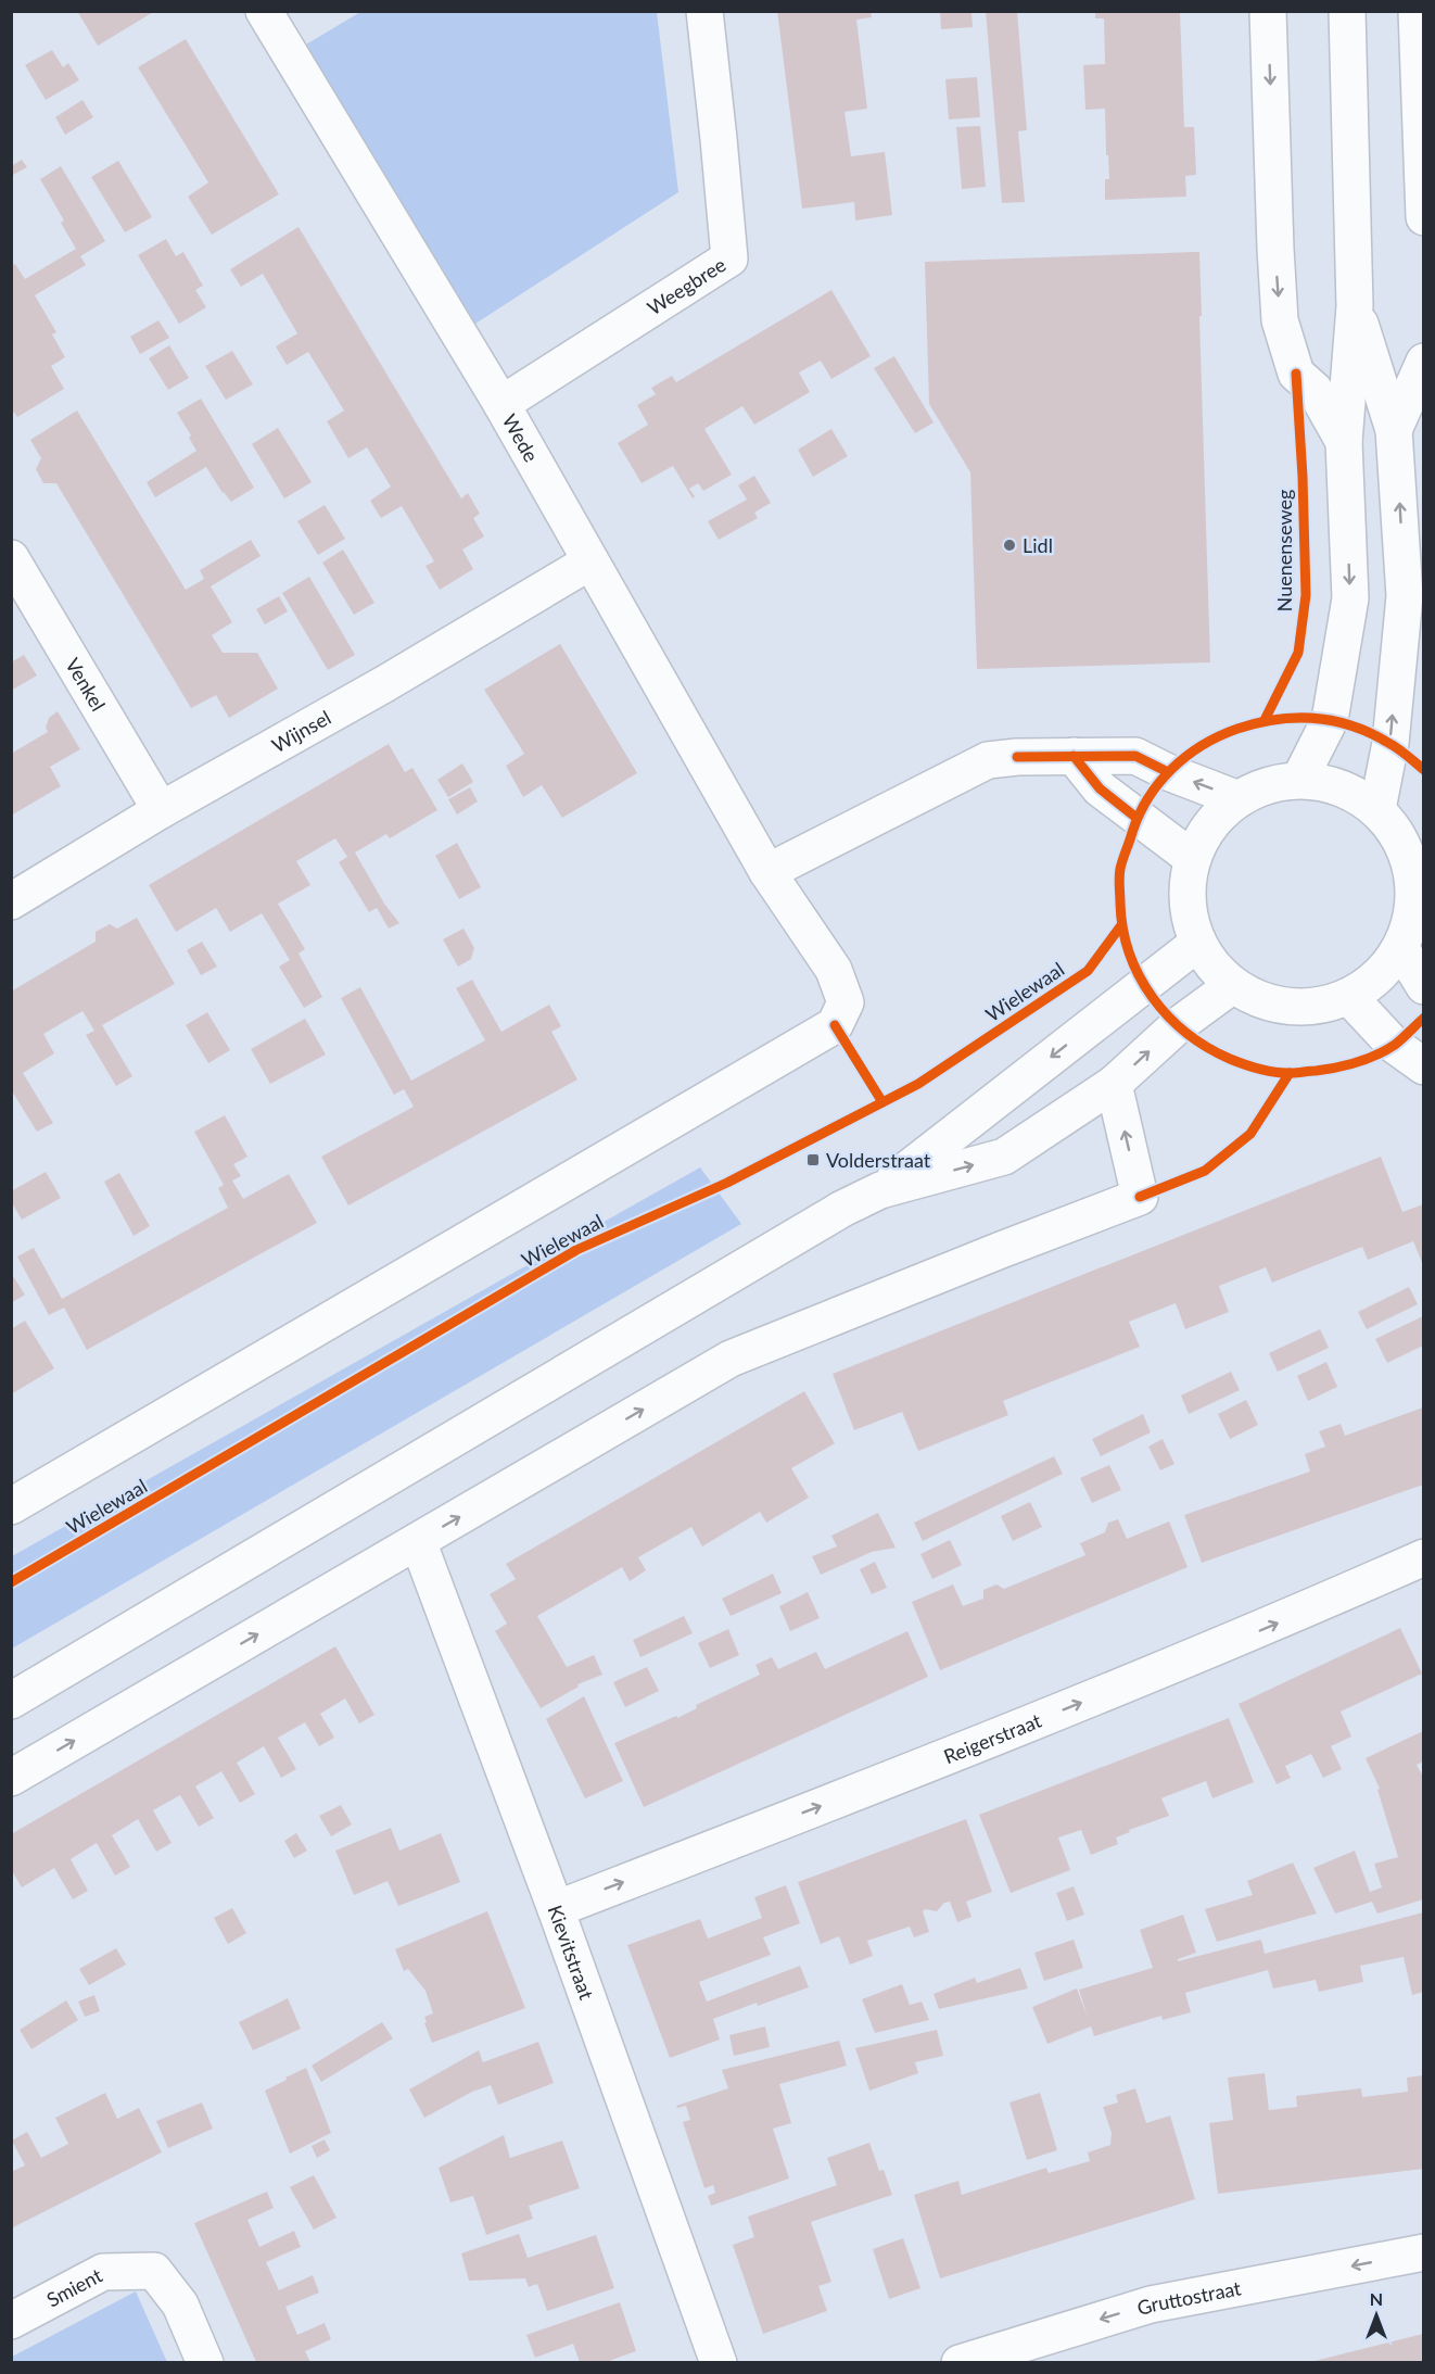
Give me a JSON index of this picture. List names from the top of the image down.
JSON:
{
  "streets": {
    "street": [
      "Weegbree",
      "Wede",
      "Venkel",
      "Wijnsel",
      "Reigerstraat",
      "Kievitstraat",
      "Smient",
      "Gruttostraat"
    ],
    "cycle path": ["Nuenenseweg", "Wielewaal"]
  },
  "crossings": [
    ["Weegbree", "Wede"],
    ["Wede", "Wijnsel"],
    ["Venkel", "Wijnsel"],
    ["Reigerstraat", "Kievitstraat"]
  ],
  "one_way": ["Reigerstraat", "Gruttostraat"],
  "places": {
    "other": ["Lidl"],
    "transit": ["Volderstraat"]
  },
  "north": "top"
}
